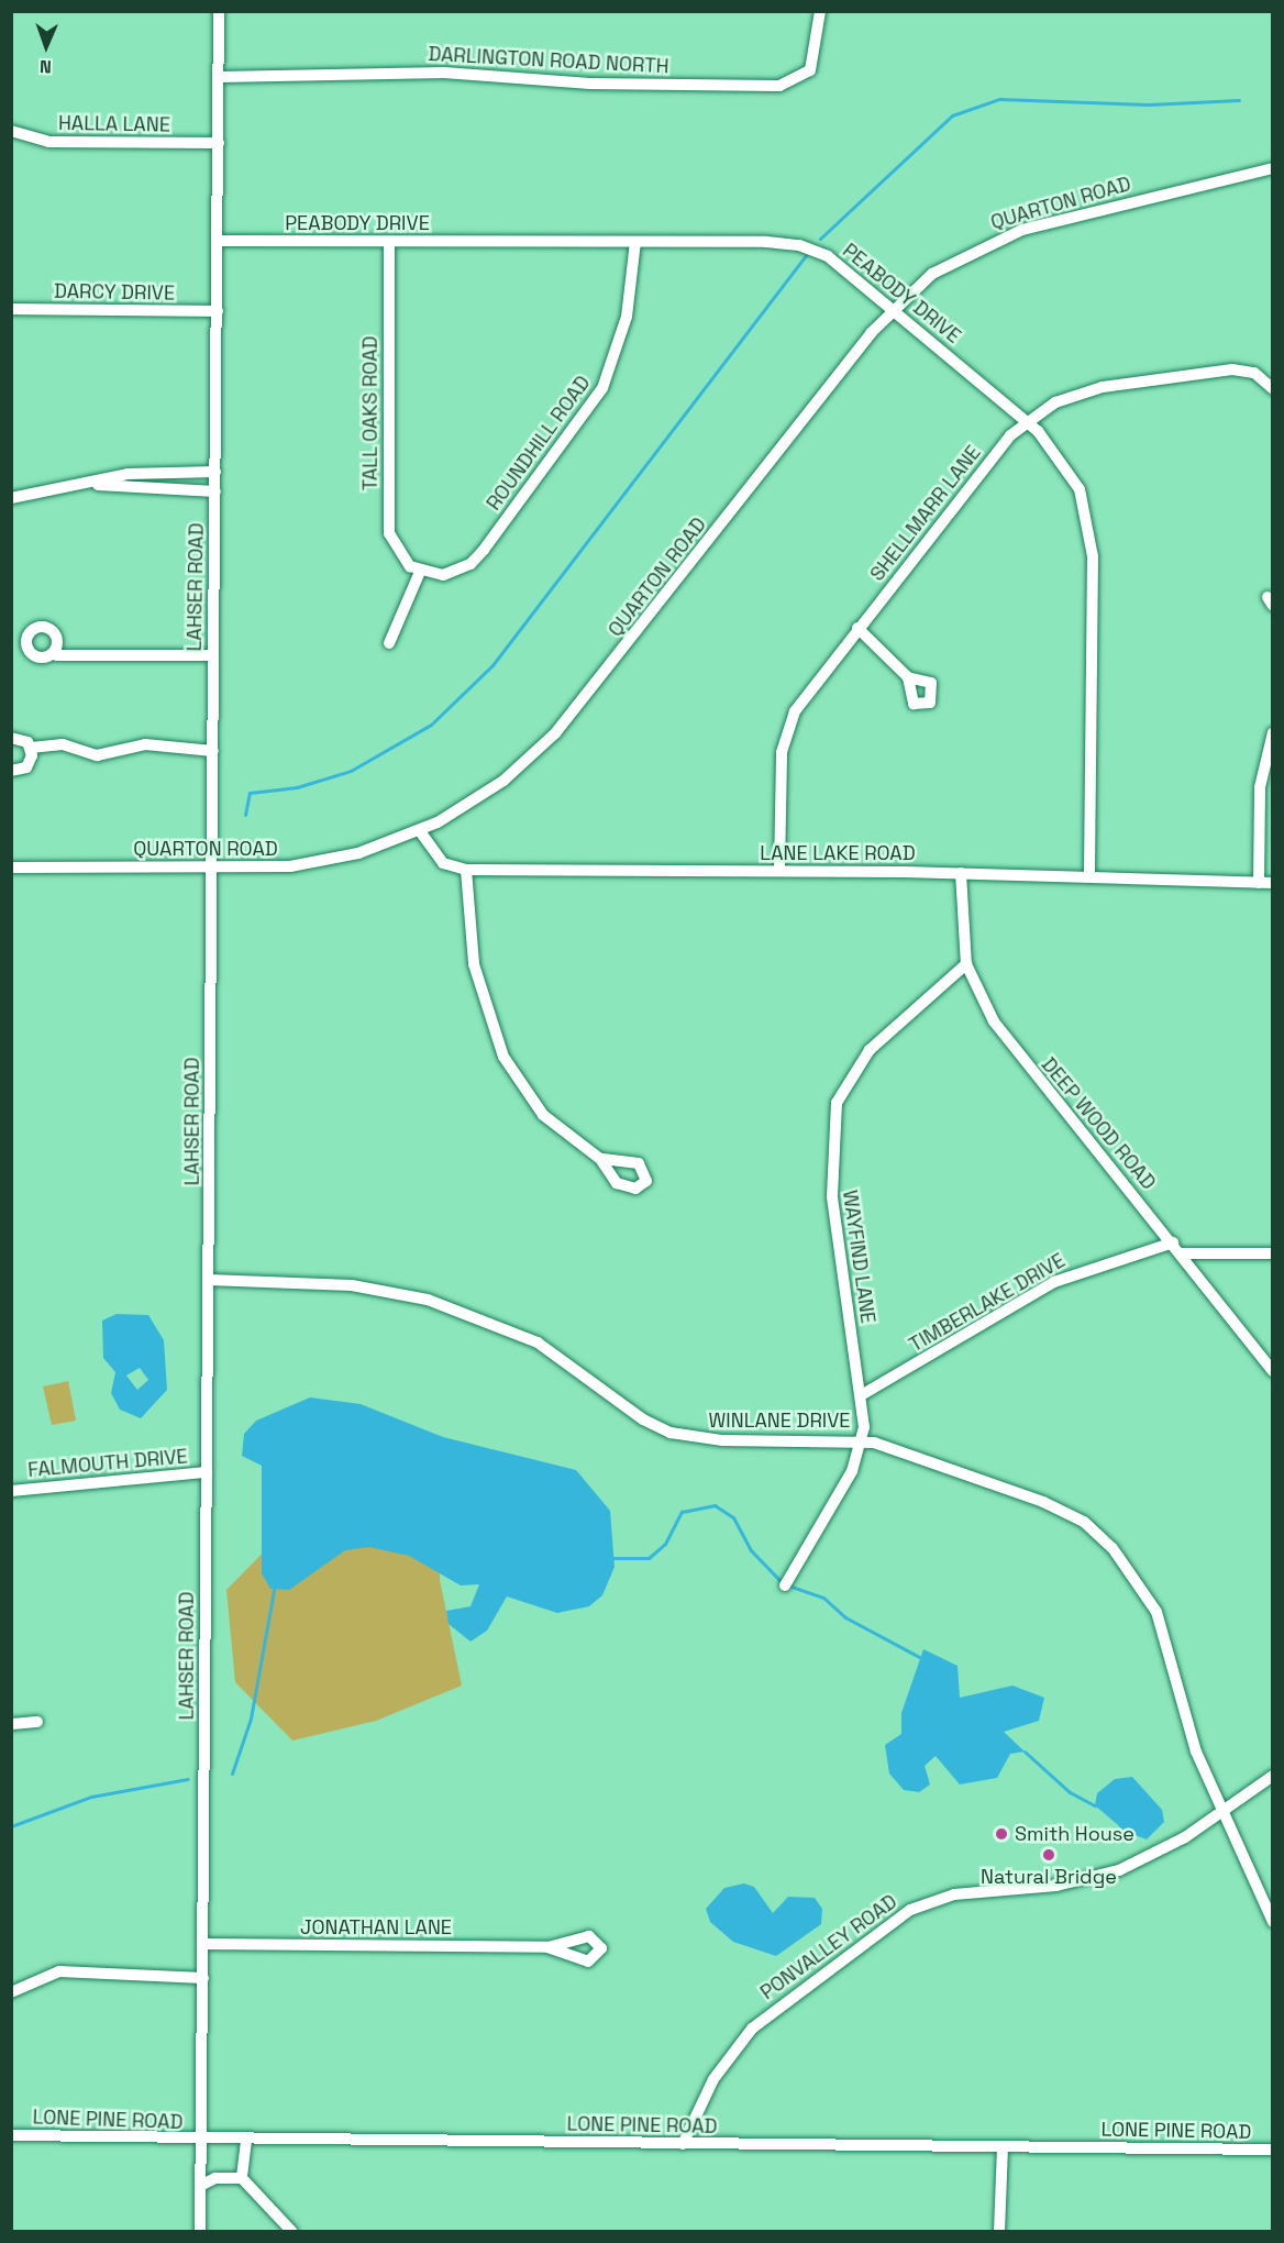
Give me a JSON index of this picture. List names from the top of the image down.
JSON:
{
  "streets": {
    "street": [
      "DARLINGTON ROAD NORTH",
      "HALLA LANE",
      "QUARTON ROAD",
      "PEABODY DRIVE",
      "DARCY DRIVE",
      "TALL OAKS ROAD",
      "ROUNDHILL ROAD",
      "SHELLMARR LANE",
      "LAHSER ROAD",
      "LANE LAKE ROAD",
      "DEEP WOOD ROAD",
      "WAYFIND LANE",
      "TIMBERLAKE DRIVE",
      "WINLANE DRIVE",
      "FALMOUTH DRIVE",
      "JONATHAN LANE",
      "PONVALLEY ROAD",
      "LONE PINE ROAD"
    ]
  },
  "crossings": [
    ["DARLINGTON ROAD NORTH", "LAHSER ROAD"],
    ["HALLA LANE", "LAHSER ROAD"],
    ["QUARTON ROAD", "PEABODY DRIVE"],
    ["QUARTON ROAD", "LAHSER ROAD"],
    ["QUARTON ROAD", "LANE LAKE ROAD"],
    ["PEABODY DRIVE", "TALL OAKS ROAD"],
    ["PEABODY DRIVE", "ROUNDHILL ROAD"],
    ["PEABODY DRIVE", "SHELLMARR LANE"],
    ["PEABODY DRIVE", "LAHSER ROAD"],
    ["PEABODY DRIVE", "LANE LAKE ROAD"],
    ["DARCY DRIVE", "LAHSER ROAD"],
    ["TALL OAKS ROAD", "ROUNDHILL ROAD"],
    ["SHELLMARR LANE", "LANE LAKE ROAD"],
    ["LAHSER ROAD", "WINLANE DRIVE"],
    ["LAHSER ROAD", "FALMOUTH DRIVE"],
    ["LAHSER ROAD", "JONATHAN LANE"],
    ["LAHSER ROAD", "LONE PINE ROAD"],
    ["LANE LAKE ROAD", "DEEP WOOD ROAD"],
    ["DEEP WOOD ROAD", "WAYFIND LANE"],
    ["DEEP WOOD ROAD", "TIMBERLAKE DRIVE"],
    ["WAYFIND LANE", "TIMBERLAKE DRIVE"],
    ["WAYFIND LANE", "WINLANE DRIVE"],
    ["WINLANE DRIVE", "PONVALLEY ROAD"],
    ["PONVALLEY ROAD", "LONE PINE ROAD"]
  ],
  "places": ["Smith House", "Natural Bridge"],
  "north": "bottom"
}
